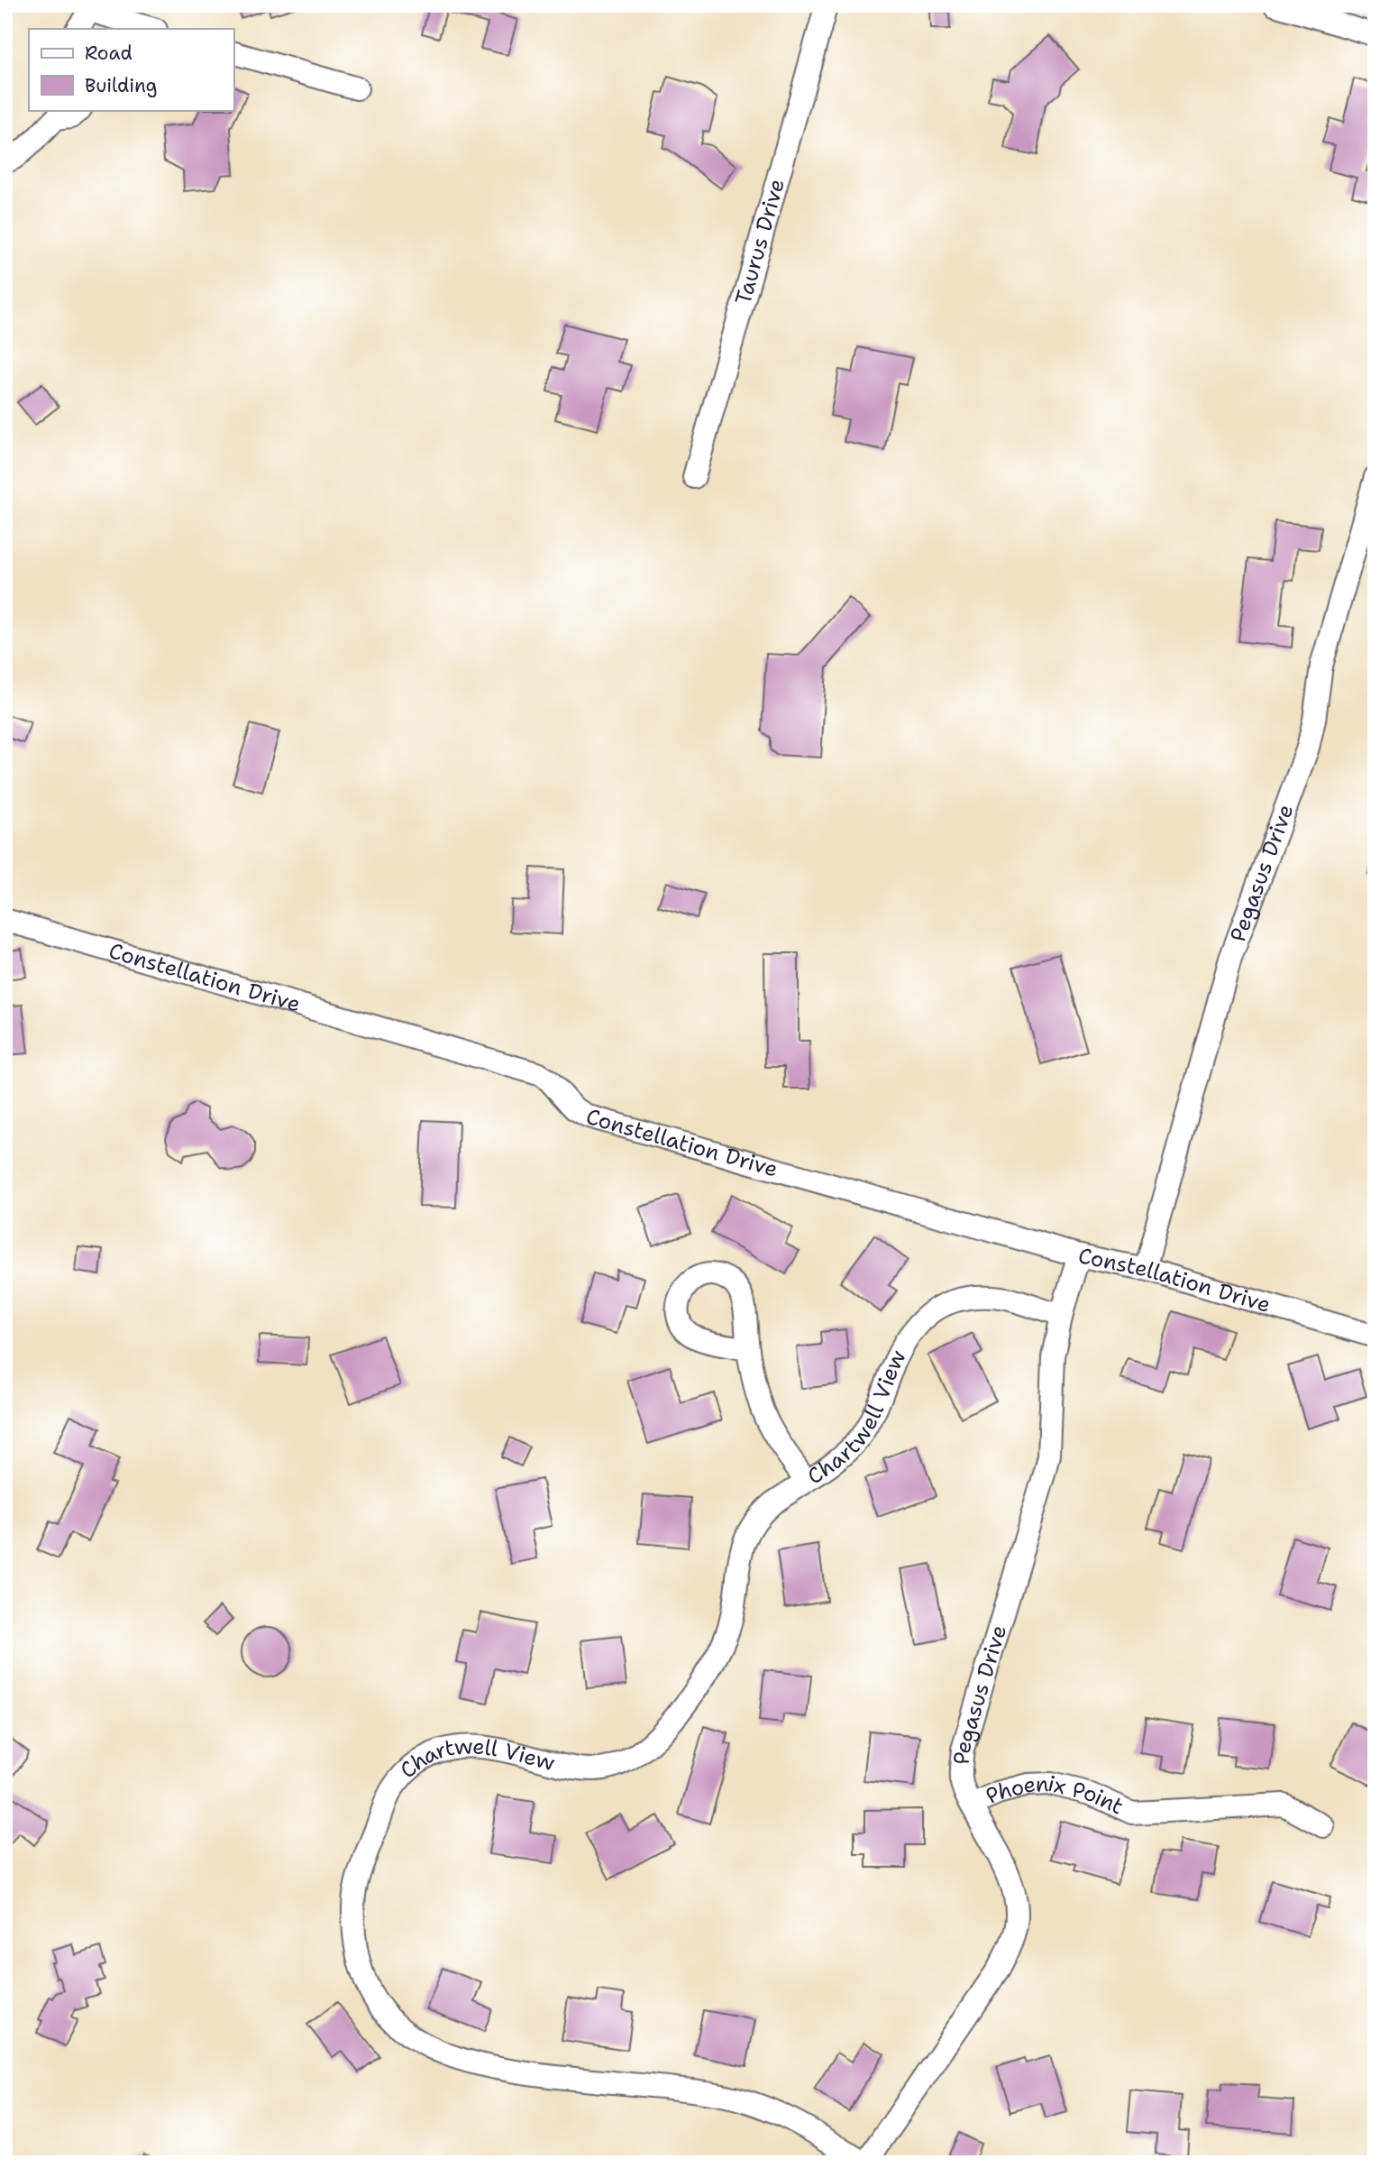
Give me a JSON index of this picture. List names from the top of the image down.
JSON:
{
  "streets": {
    "street": [
      "Taurus Drive",
      "Pegasus Drive",
      "Constellation Drive",
      "Chartwell View",
      "Phoenix Point"
    ]
  },
  "crossings": [
    ["Pegasus Drive", "Constellation Drive"],
    ["Pegasus Drive", "Chartwell View"],
    ["Pegasus Drive", "Phoenix Point"]
  ],
  "legend": ["Road", "Building"]
}
